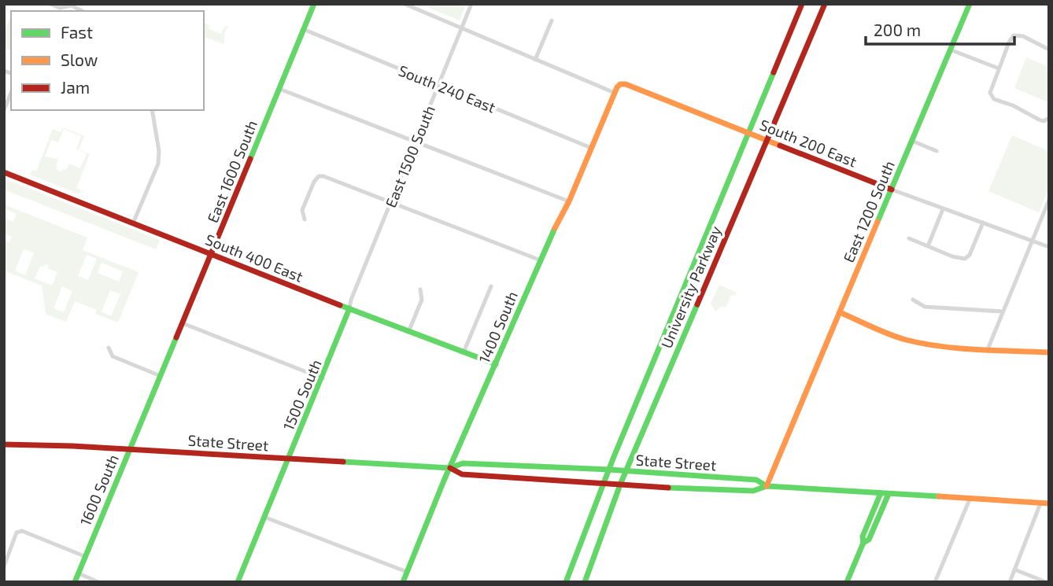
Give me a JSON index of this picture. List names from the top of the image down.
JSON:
{
  "streets": {
    "street": [
      "South 240 East",
      "South 200 East",
      "East 1500 South",
      "East 1600 South",
      "East 1200 South",
      "South 400 East",
      "University Parkway",
      "1400 South",
      "1500 South",
      "State Street",
      "1600 South"
    ]
  },
  "crossings": [
    ["South 240 East", "East 1500 South"],
    ["South 240 East", "East 1600 South"],
    ["South 240 East", "1400 South"],
    ["South 200 East", "East 1200 South"],
    ["South 200 East", "University Parkway"],
    ["South 200 East", "1400 South"],
    ["East 1500 South", "South 400 East"],
    ["East 1500 South", "1500 South"],
    ["East 1600 South", "South 400 East"],
    ["East 1600 South", "1600 South"],
    ["East 1200 South", "State Street"],
    ["South 400 East", "1400 South"],
    ["South 400 East", "1500 South"],
    ["University Parkway", "State Street"],
    ["1400 South", "State Street"],
    ["1500 South", "State Street"],
    ["State Street", "1600 South"]
  ],
  "legend": ["Fast", "Slow", "Jam"],
  "scale_bar": "200 m"
}
